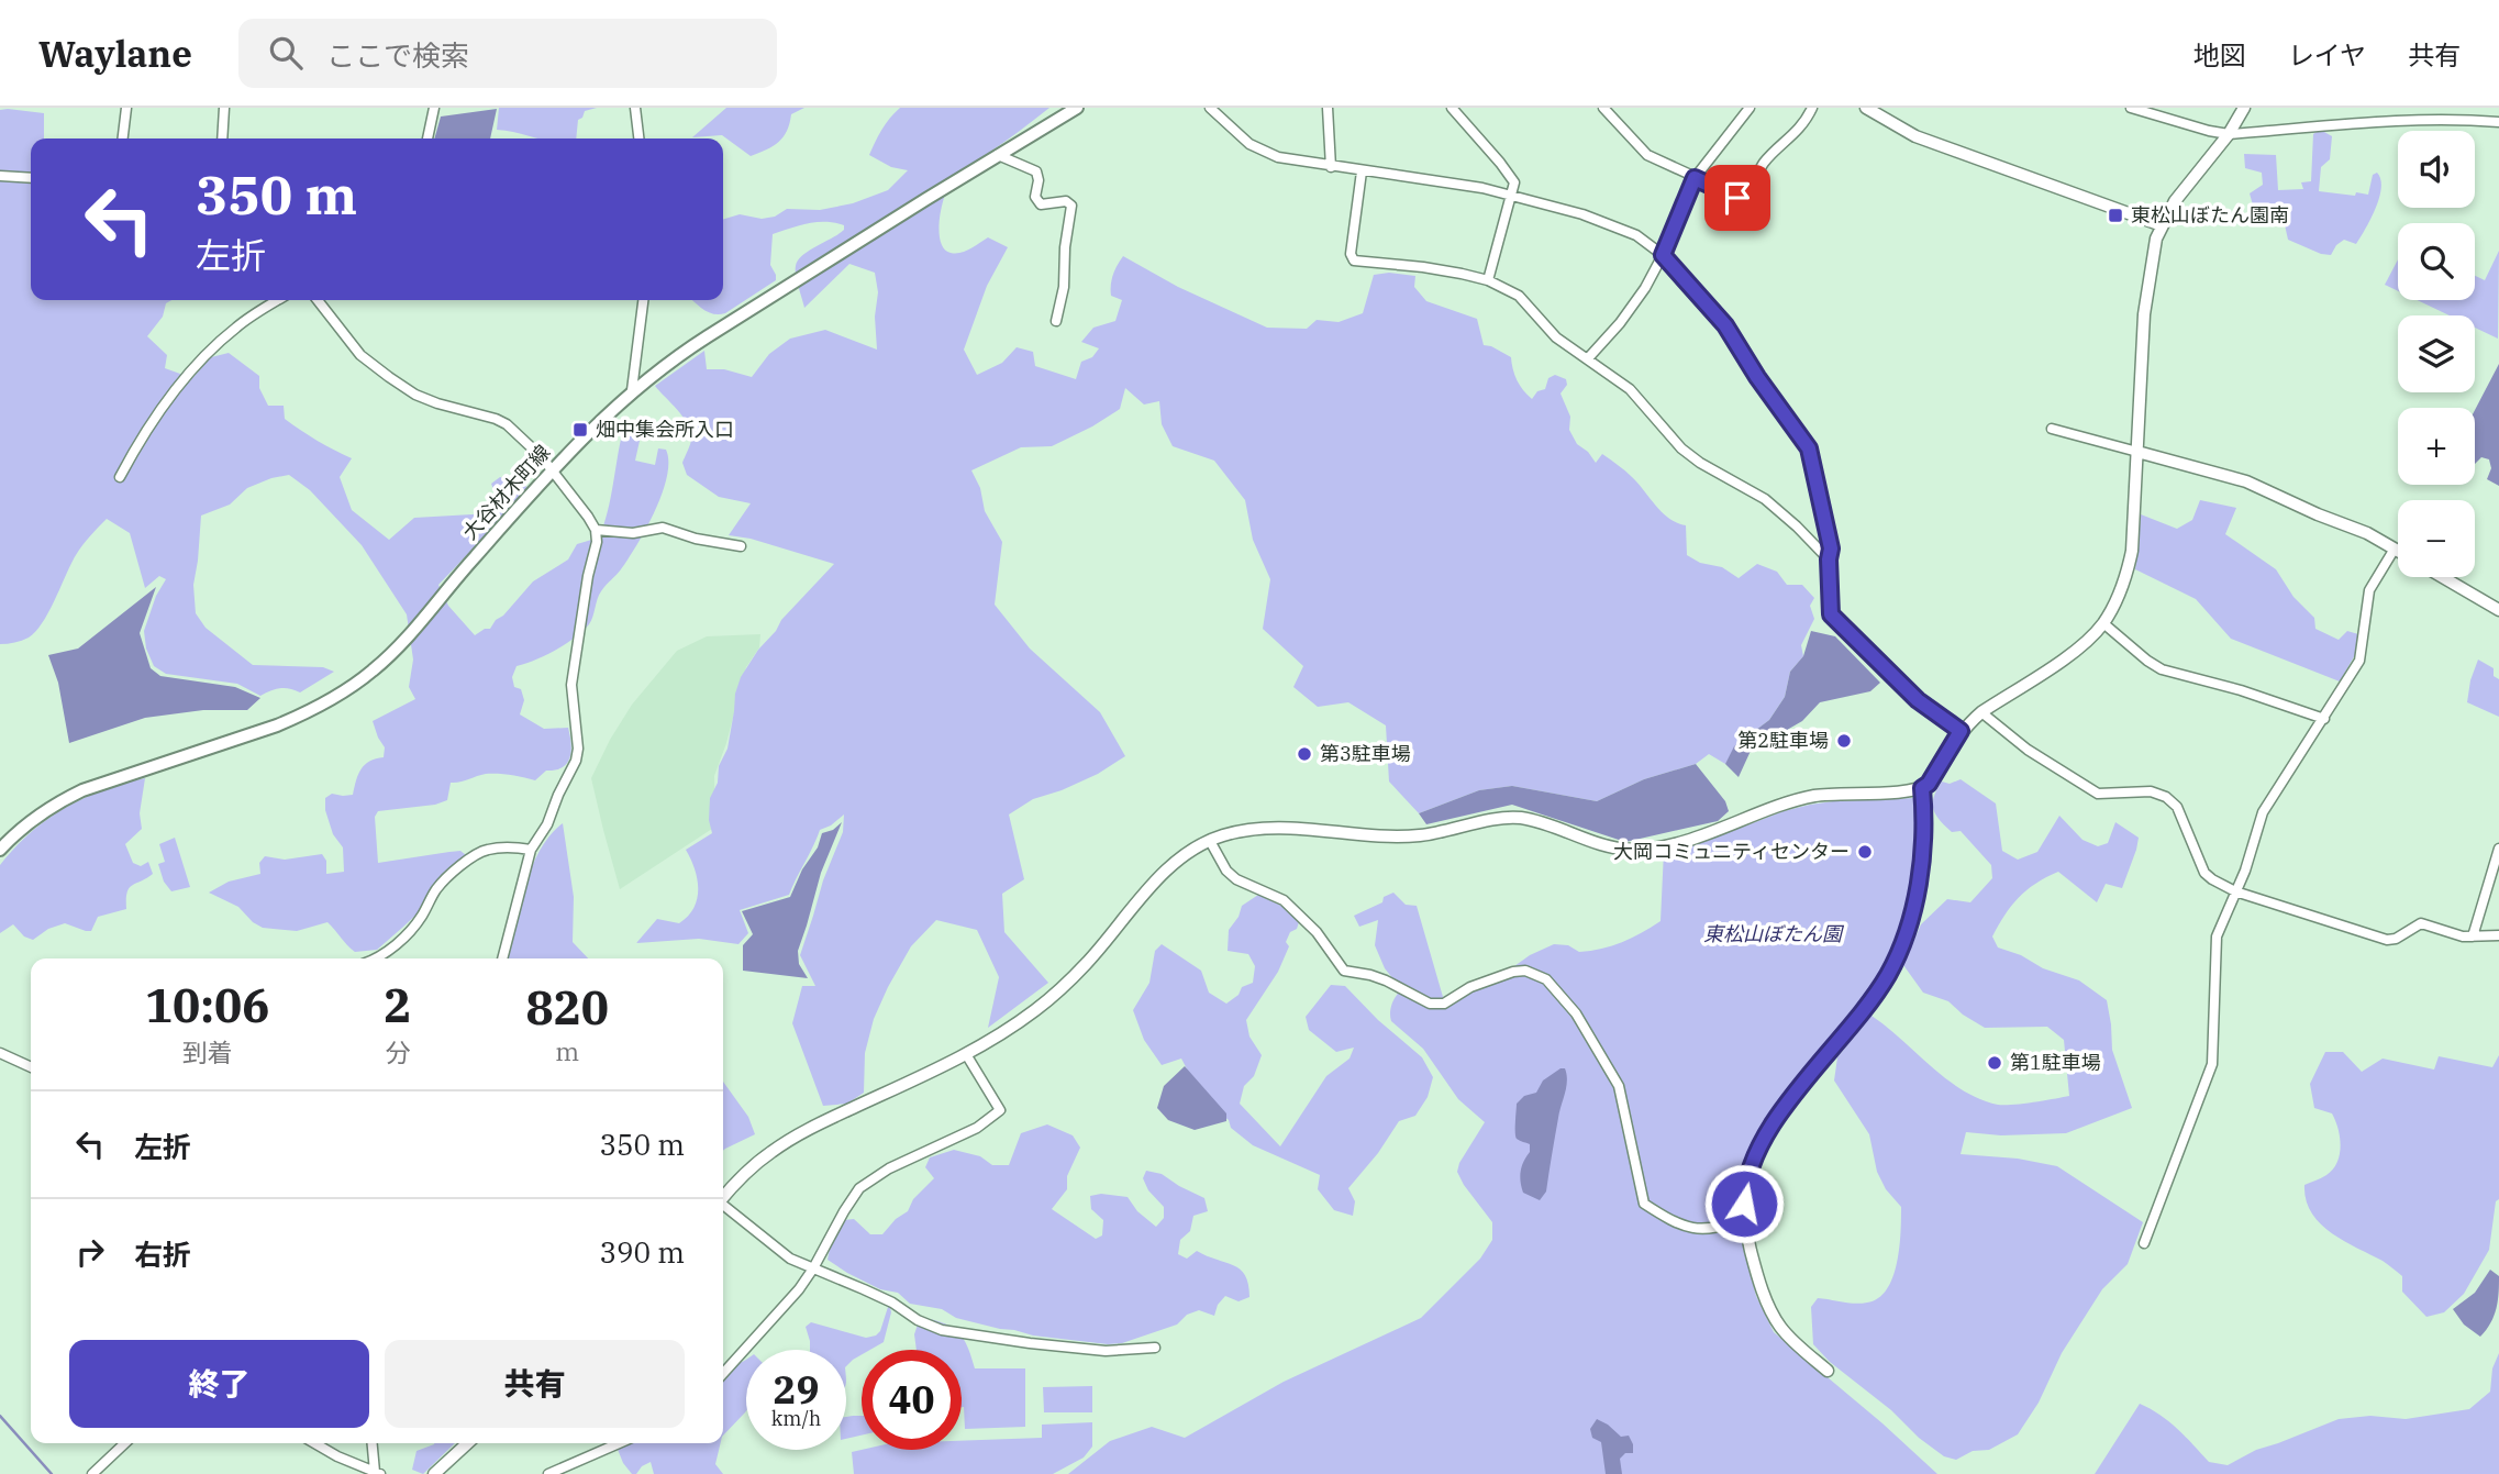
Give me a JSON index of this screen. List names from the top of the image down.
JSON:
{
  "streets": {
    "main road": ["大谷材木町線"]
  },
  "parks": ["東松山ぼたん園"],
  "places": {
    "transit": ["東松山ぼたん園南", "畑中集会所入口"],
    "other": [
      "第2駐車場",
      "第3駐車場",
      "大岡コミュニティセンター",
      "第1駐車場"
    ]
  },
  "page": {
    "header": "Waylane",
    "search": "ここで検索",
    "nav": ["地図", "レイヤ", "共有"],
    "map_buttons": ["+", "−"],
    "turn": ["350 m", "左折"],
    "eta": [
      "10:06",
      "到着",
      "2",
      "分",
      "820",
      "m"
    ],
    "list": [
      {
        "name": "左折",
        "value": "350 m"
      },
      {
        "name": "右折",
        "value": "390 m"
      }
    ],
    "buttons": ["終了", "共有"],
    "speed": "29 km/h",
    "limit": "40"
  }
}
